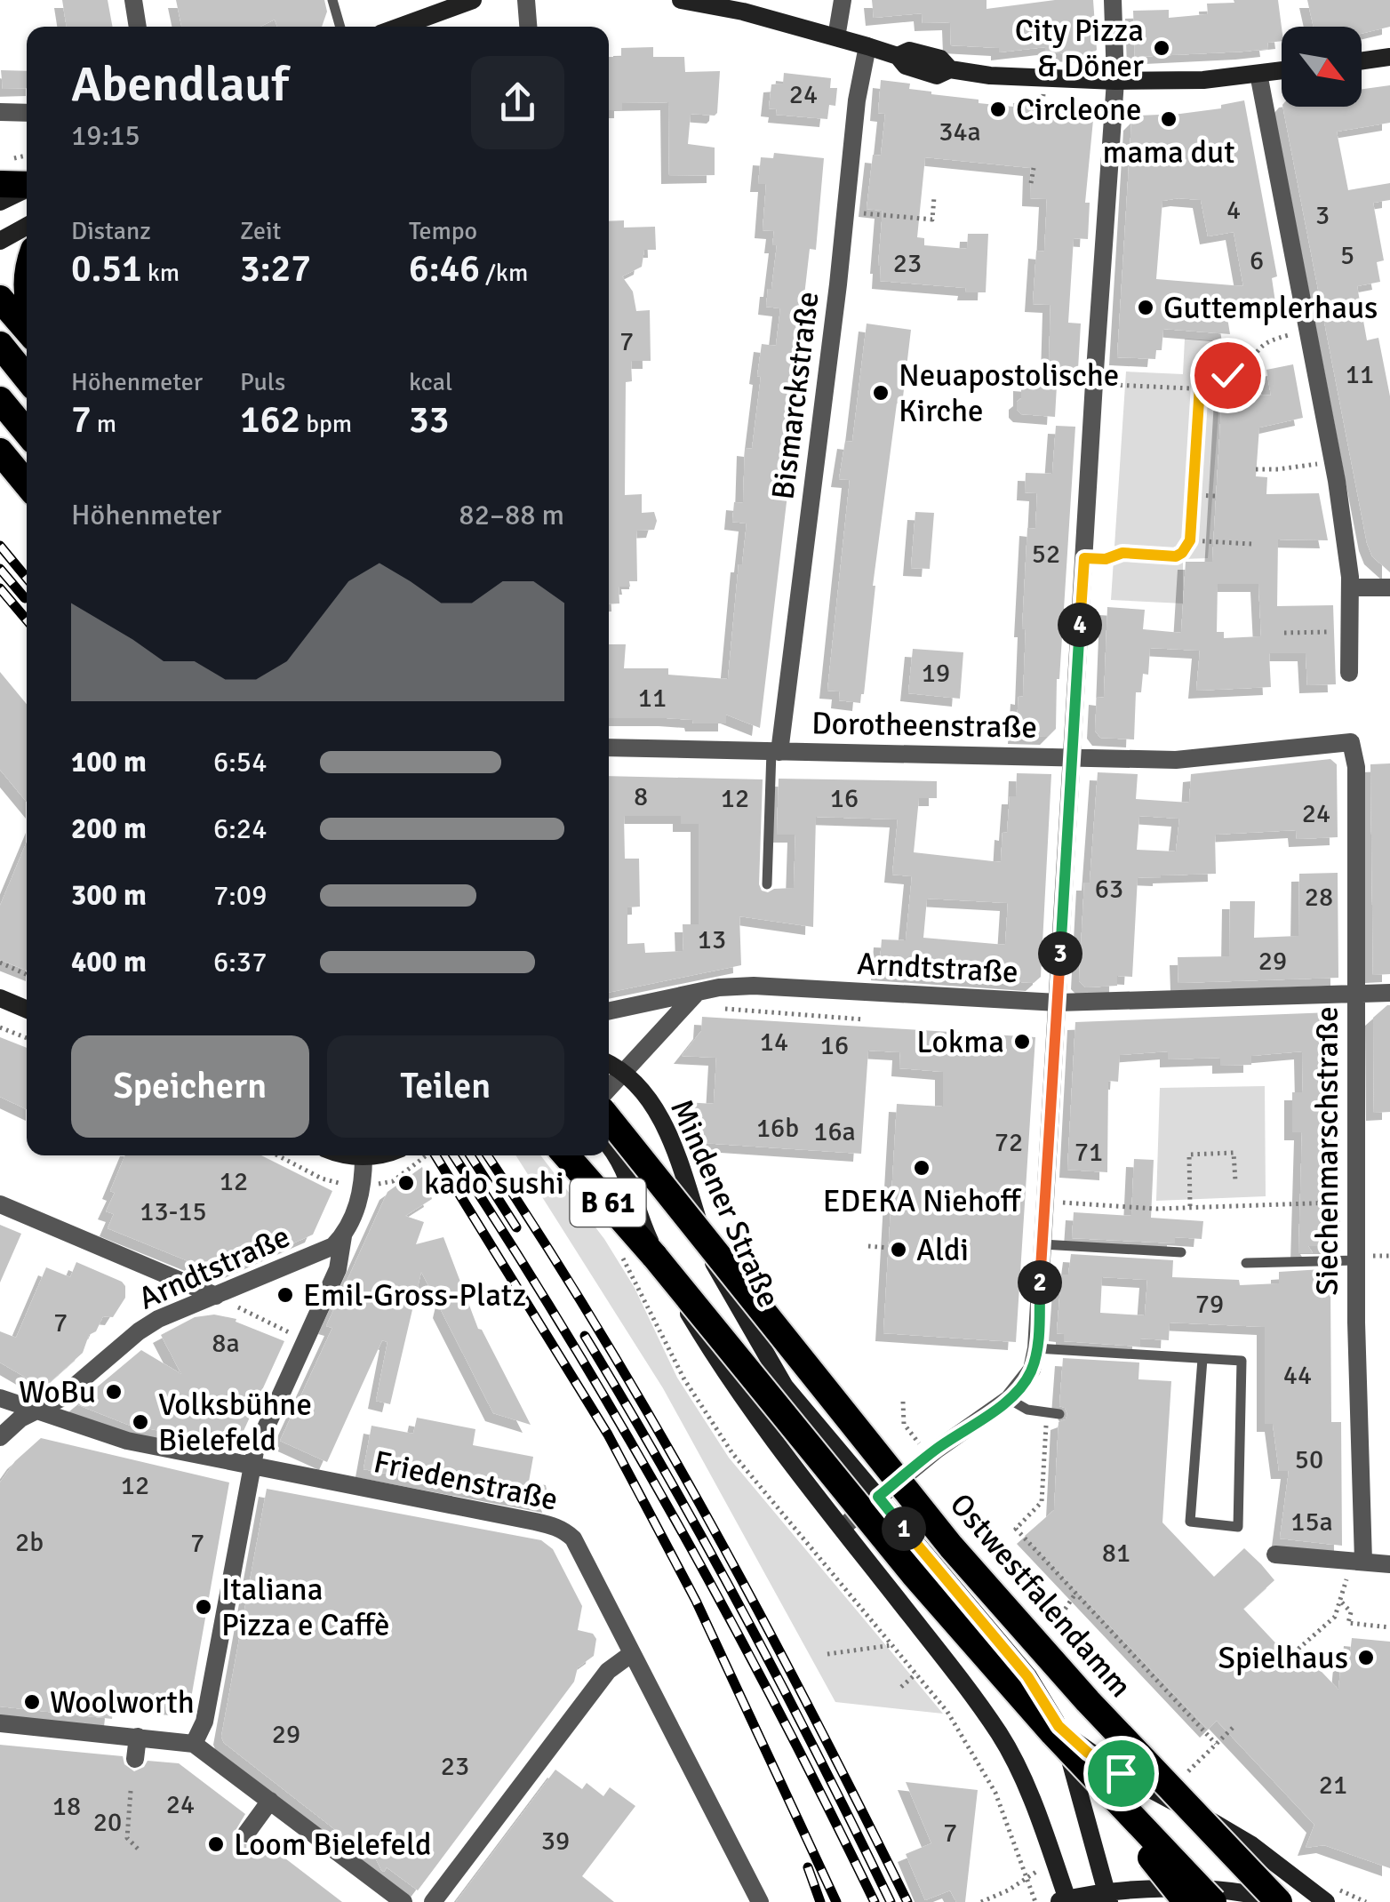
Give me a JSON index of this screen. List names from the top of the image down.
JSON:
{
  "streets": {
    "highway": ["B 61", "Ostwestfalendamm"],
    "street": [
      "Bismarckstraße",
      "Dorotheenstraße",
      "Arndtstraße",
      "Siechenmarschstraße",
      "Mindener Straße",
      "Friedenstraße"
    ]
  },
  "crossings": [
    ["Bismarckstraße", "Dorotheenstraße"],
    ["Dorotheenstraße", "Siechenmarschstraße"],
    ["Arndtstraße", "Siechenmarschstraße"],
    ["Arndtstraße", "Friedenstraße"],
    ["B 61", "Mindener Straße"]
  ],
  "places": [
    "City Pizza & Döner",
    "Circleone",
    "mama dut",
    "Guttemplerhaus",
    "Neuapostolische Kirche",
    "Lokma",
    "EDEKA Niehoff",
    "kado sushi",
    "Aldi",
    "Emil-Gross-Platz",
    "WoBu",
    "Volksbühne Bielefeld",
    "Italiana Pizza e Caffè",
    "Spielhaus",
    "Woolworth",
    "Loom Bielefeld"
  ],
  "house_numbers": [
    "24",
    "34a",
    "4",
    "3",
    "5",
    "6",
    "23",
    "7",
    "11",
    "52",
    "19",
    "11",
    "8",
    "12",
    "16",
    "24",
    "63",
    "28",
    "13",
    "29",
    "14",
    "16",
    "16b",
    "16a",
    "72",
    "71",
    "12",
    "13-15",
    "79",
    "7",
    "8a",
    "44",
    "50",
    "12",
    "15a",
    "2b",
    "7",
    "81",
    "29",
    "23",
    "21",
    "24",
    "18",
    "20",
    "7",
    "39"
  ],
  "north": "bottom right",
  "page": {
    "heading": ["Abendlauf", "19:15"],
    "stats": [
      ["Distanz", "0.51 km"],
      ["Zeit", "3:27"],
      ["Tempo", "6:46 /km"],
      ["Höhenmeter", "7 m"],
      ["Puls", "162 bpm"],
      ["kcal", "33"]
    ],
    "chart": ["Höhenmeter", "82–88 m"],
    "pins": [
      "4",
      "3",
      "2",
      "1"
    ],
    "list": [
      {
        "name": "100 m",
        "note": "6:54"
      },
      {
        "name": "200 m",
        "note": "6:24"
      },
      {
        "name": "300 m",
        "note": "7:09"
      },
      {
        "name": "400 m",
        "note": "6:37"
      }
    ],
    "buttons": ["Speichern", "Teilen"]
  }
}
